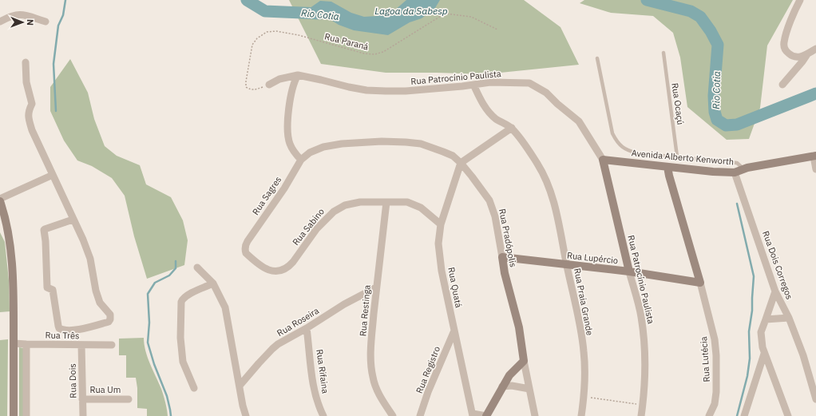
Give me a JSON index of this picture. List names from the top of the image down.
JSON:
{
  "streets": {
    "street": [
      "Rua Patrocínio Paulista",
      "Avenida Alberto Kenworth",
      "Rua Sagres",
      "Rua Sabino",
      "Rua Pradópolis",
      "Rua Lupércio",
      "Rua Dois Corregos",
      "Rua Quatá",
      "Rua Praia Grande",
      "Rua Restinga",
      "Rua Roseira",
      "Rua Três",
      "Rua Lutécia",
      "Rua Registro",
      "Rua Rifaina",
      "Rua Dois",
      "Rua Um"
    ],
    "lane": ["Rua Ocaçú"],
    "path": ["Rua Paraná"]
  },
  "crossings": [
    ["Rua Patrocínio Paulista", "Avenida Alberto Kenworth"],
    ["Rua Patrocínio Paulista", "Rua Lupércio"],
    ["Rua Patrocínio Paulista", "Rua Praia Grande"],
    ["Avenida Alberto Kenworth", "Rua Dois Corregos"],
    ["Rua Sagres", "Rua Sabino"],
    ["Rua Sagres", "Rua Pradópolis"],
    ["Rua Sabino", "Rua Quatá"],
    ["Rua Sabino", "Rua Restinga"],
    ["Rua Pradópolis", "Rua Lupércio"],
    ["Rua Pradópolis", "Rua Quatá"],
    ["Rua Lupércio", "Rua Praia Grande"],
    ["Rua Lupércio", "Rua Lutécia"],
    ["Rua Quatá", "Rua Registro"],
    ["Rua Restinga", "Rua Roseira"],
    ["Rua Roseira", "Rua Rifaina"],
    ["Rua Três", "Rua Dois"],
    ["Rua Dois", "Rua Um"]
  ],
  "water": ["Lagoa da Sabesp", "Rio Cotia"],
  "north": "right"
}
